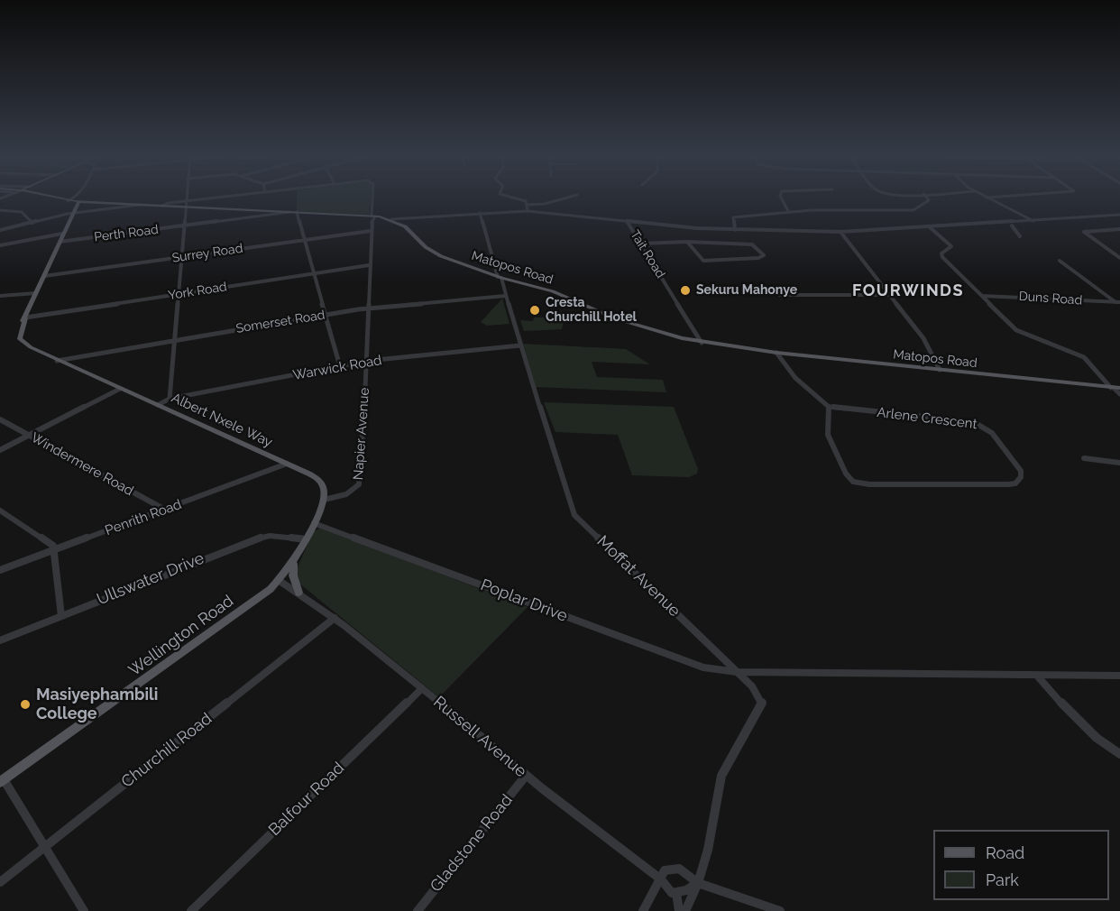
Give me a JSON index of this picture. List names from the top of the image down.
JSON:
{
  "streets": {
    "main road": ["Matopos Road", "Albert Nxele Way", "Wellington Road"],
    "street": [
      "Perth Road",
      "Surrey Road",
      "Tait Road",
      "York Road",
      "Duns Road",
      "Somerset Road",
      "Warwick Road",
      "Arlene Crescent",
      "Napier Avenue",
      "Windermere Road",
      "Penrith Road",
      "Moffat Avenue",
      "Ullswater Drive",
      "Poplar Drive",
      "Russell Avenue",
      "Churchill Road",
      "Balfour Road",
      "Gladstone Road"
    ]
  },
  "crossings": [
    ["Perth Road", "Matopos Road"],
    ["Perth Road", "Albert Nxele Way"],
    ["Surrey Road", "Albert Nxele Way"],
    ["Surrey Road", "Napier Avenue"],
    ["Tait Road", "Matopos Road"],
    ["Matopos Road", "Albert Nxele Way"],
    ["Matopos Road", "Napier Avenue"],
    ["Matopos Road", "Moffat Avenue"],
    ["York Road", "Albert Nxele Way"],
    ["York Road", "Napier Avenue"],
    ["Somerset Road", "Albert Nxele Way"],
    ["Somerset Road", "Napier Avenue"],
    ["Somerset Road", "Moffat Avenue"],
    ["Warwick Road", "Albert Nxele Way"],
    ["Warwick Road", "Napier Avenue"],
    ["Warwick Road", "Moffat Avenue"],
    ["Albert Nxele Way", "Napier Avenue"],
    ["Albert Nxele Way", "Penrith Road"],
    ["Windermere Road", "Penrith Road"],
    ["Moffat Avenue", "Poplar Drive"],
    ["Wellington Road", "Russell Avenue"],
    ["Russell Avenue", "Churchill Road"],
    ["Russell Avenue", "Balfour Road"],
    ["Russell Avenue", "Gladstone Road"]
  ],
  "districts": ["FOURWINDS"],
  "places": ["Sekuru Mahonye", "Cresta Churchill Hotel", "Masiyephambili College"],
  "legend": ["Road", "Park"]
}
